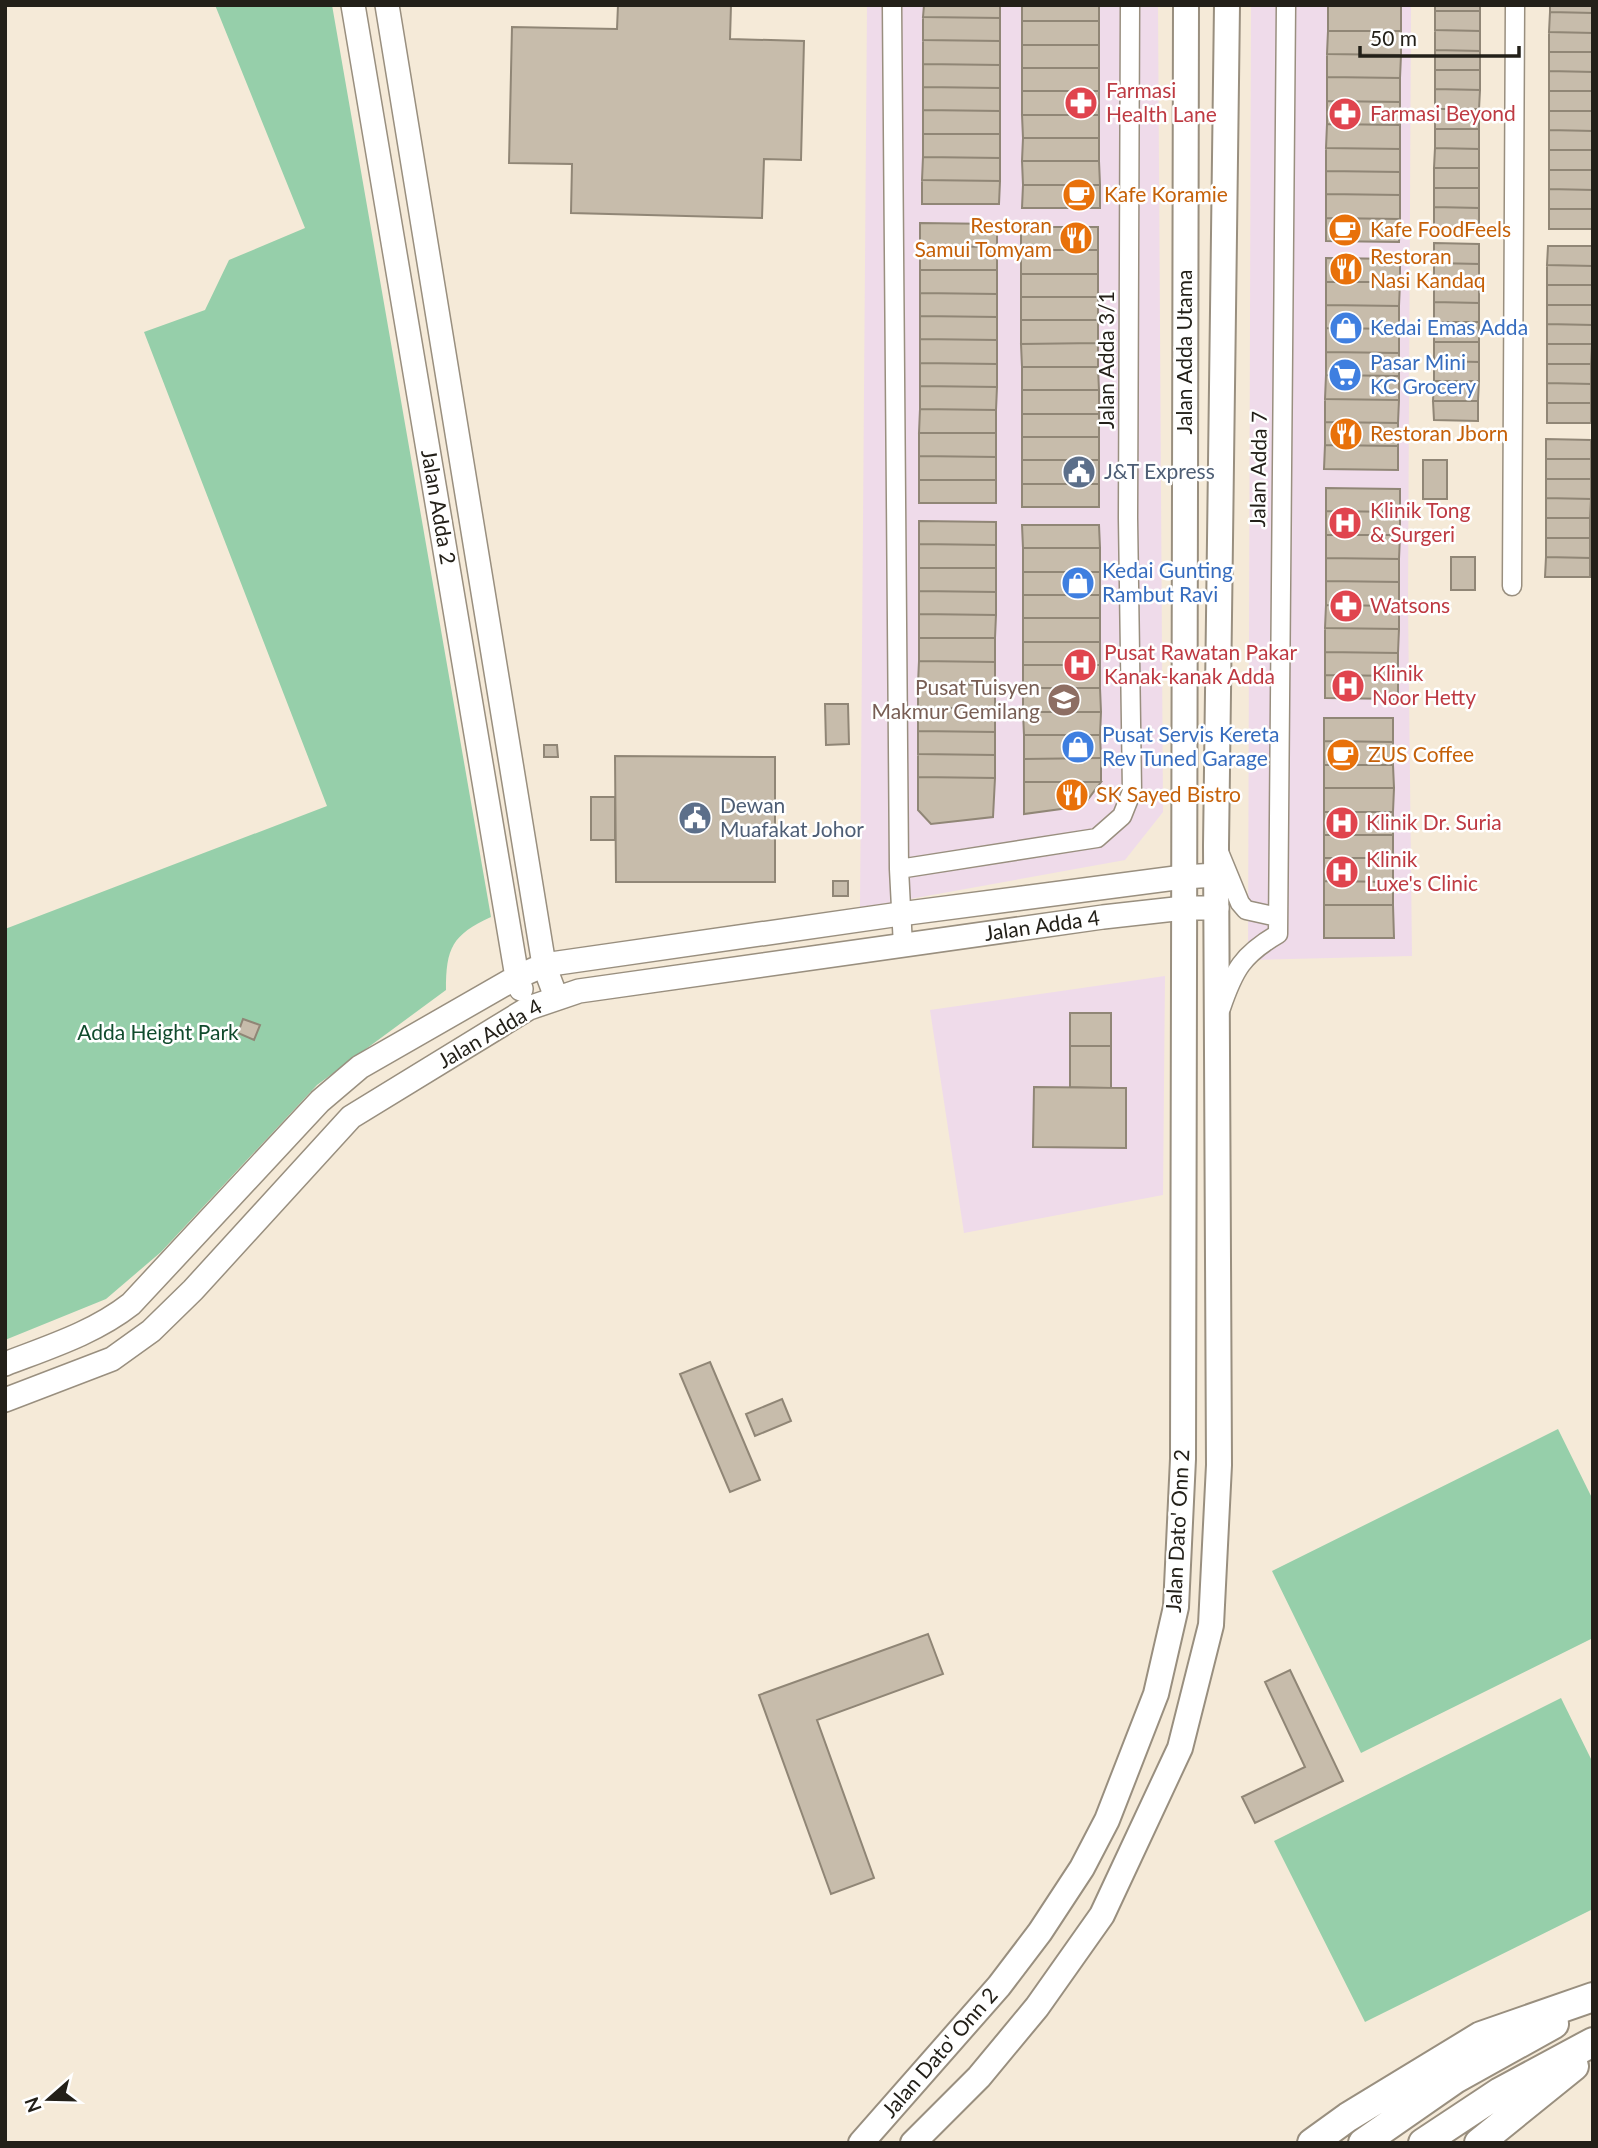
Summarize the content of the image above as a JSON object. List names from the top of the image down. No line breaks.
{"streets":{"main road":["Jalan Adda Utama","Jalan Dato' Onn 2"],"street":["Jalan Adda 3/1","Jalan Adda 7","Jalan Adda 2","Jalan Adda 4"]},"crossings":[["Jalan Adda Utama","Jalan Adda 4"],["Jalan Adda Utama","Jalan Dato' Onn 2"],["Jalan Adda 2","Jalan Adda 4"],["Jalan Adda 4","Jalan Dato' Onn 2"]],"parks":["Adda Height Park"],"places":{"pharmacy":["Farmasi Health Lane","Farmasi Beyond","Watsons"],"cafe":["Kafe Koramie","Kafe FoodFeels","ZUS Coffee"],"restaurant":["Restoran Samui Tomyam","Restoran Nasi Kandaq","Restoran Jborn","SK Sayed Bistro"],"shop":["Kedai Emas Adda","Kedai Gunting Rambut Ravi","Pusat Servis Kereta Rev Tuned Garage"],"supermarket":["Pasar Mini KC Grocery"],"public building":["J&T Express","Dewan Muafakat Johor"],"hospital":["Klinik Tong & Surgeri","Pusat Rawatan Pakar Kanak-kanak Adda","Klinik Noor Hetty","Klinik Dr. Suria","Klinik Luxe's Clinic"],"school or university":["Pusat Tuisyen Makmur Gemilang"]},"scale_bar":"50 m","north":"left"}
